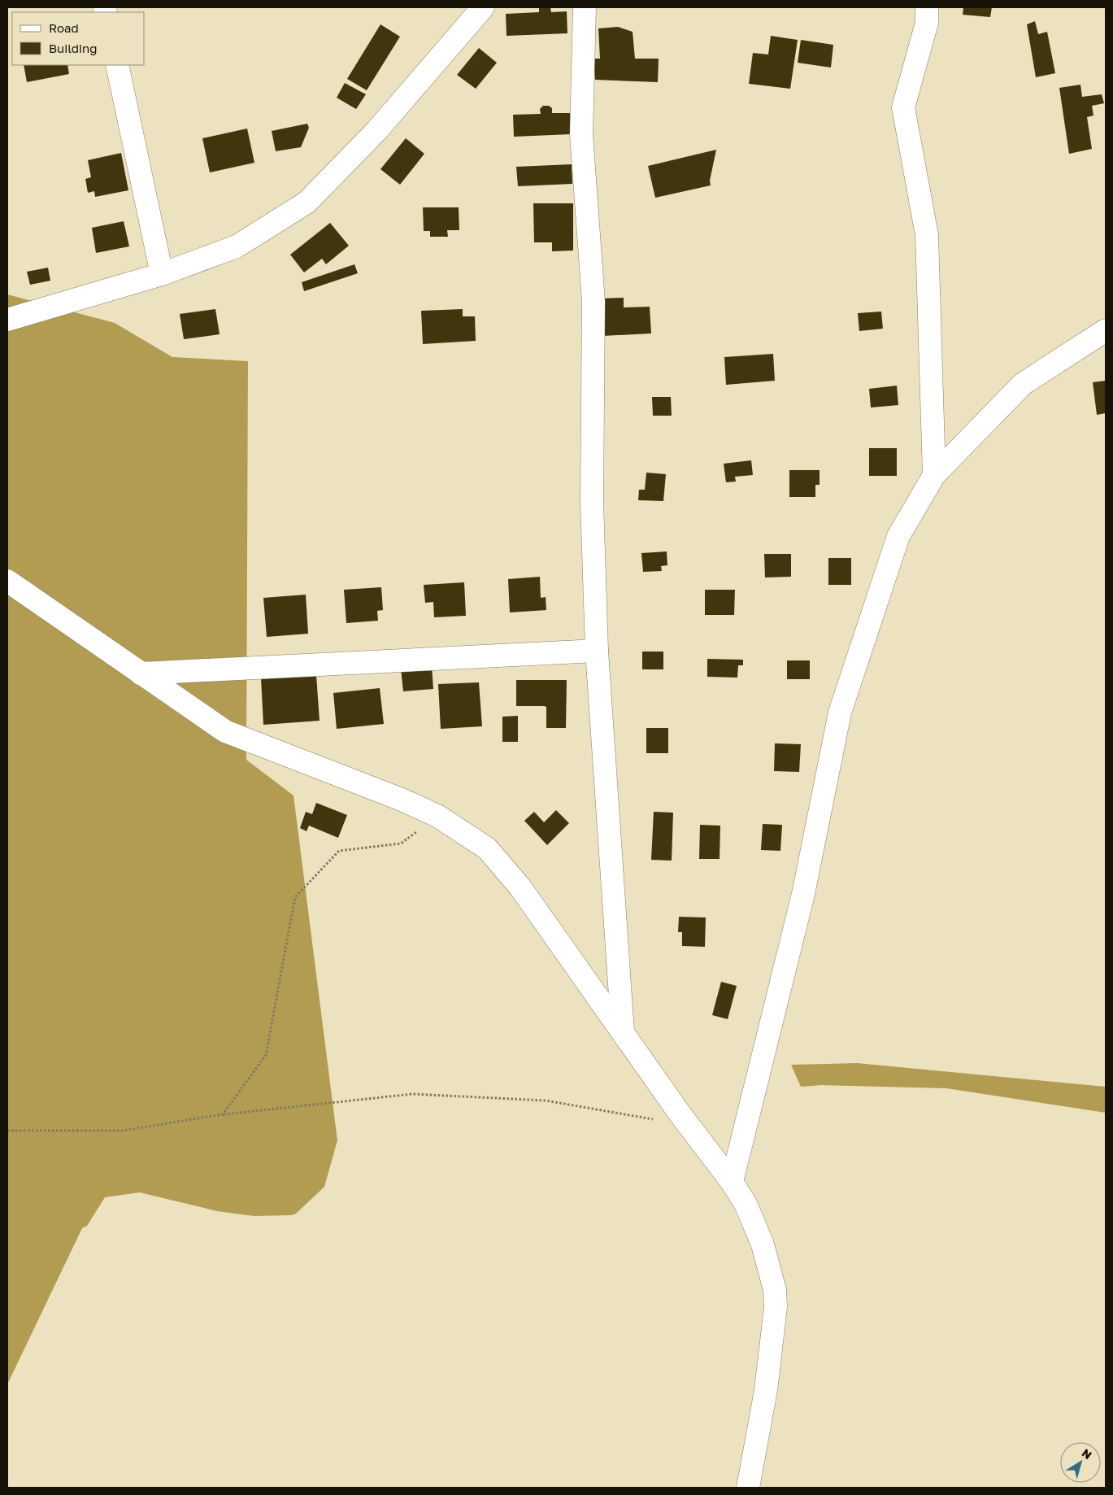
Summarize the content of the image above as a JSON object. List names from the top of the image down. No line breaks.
{"legend":["Road","Building"],"north":"top right"}
